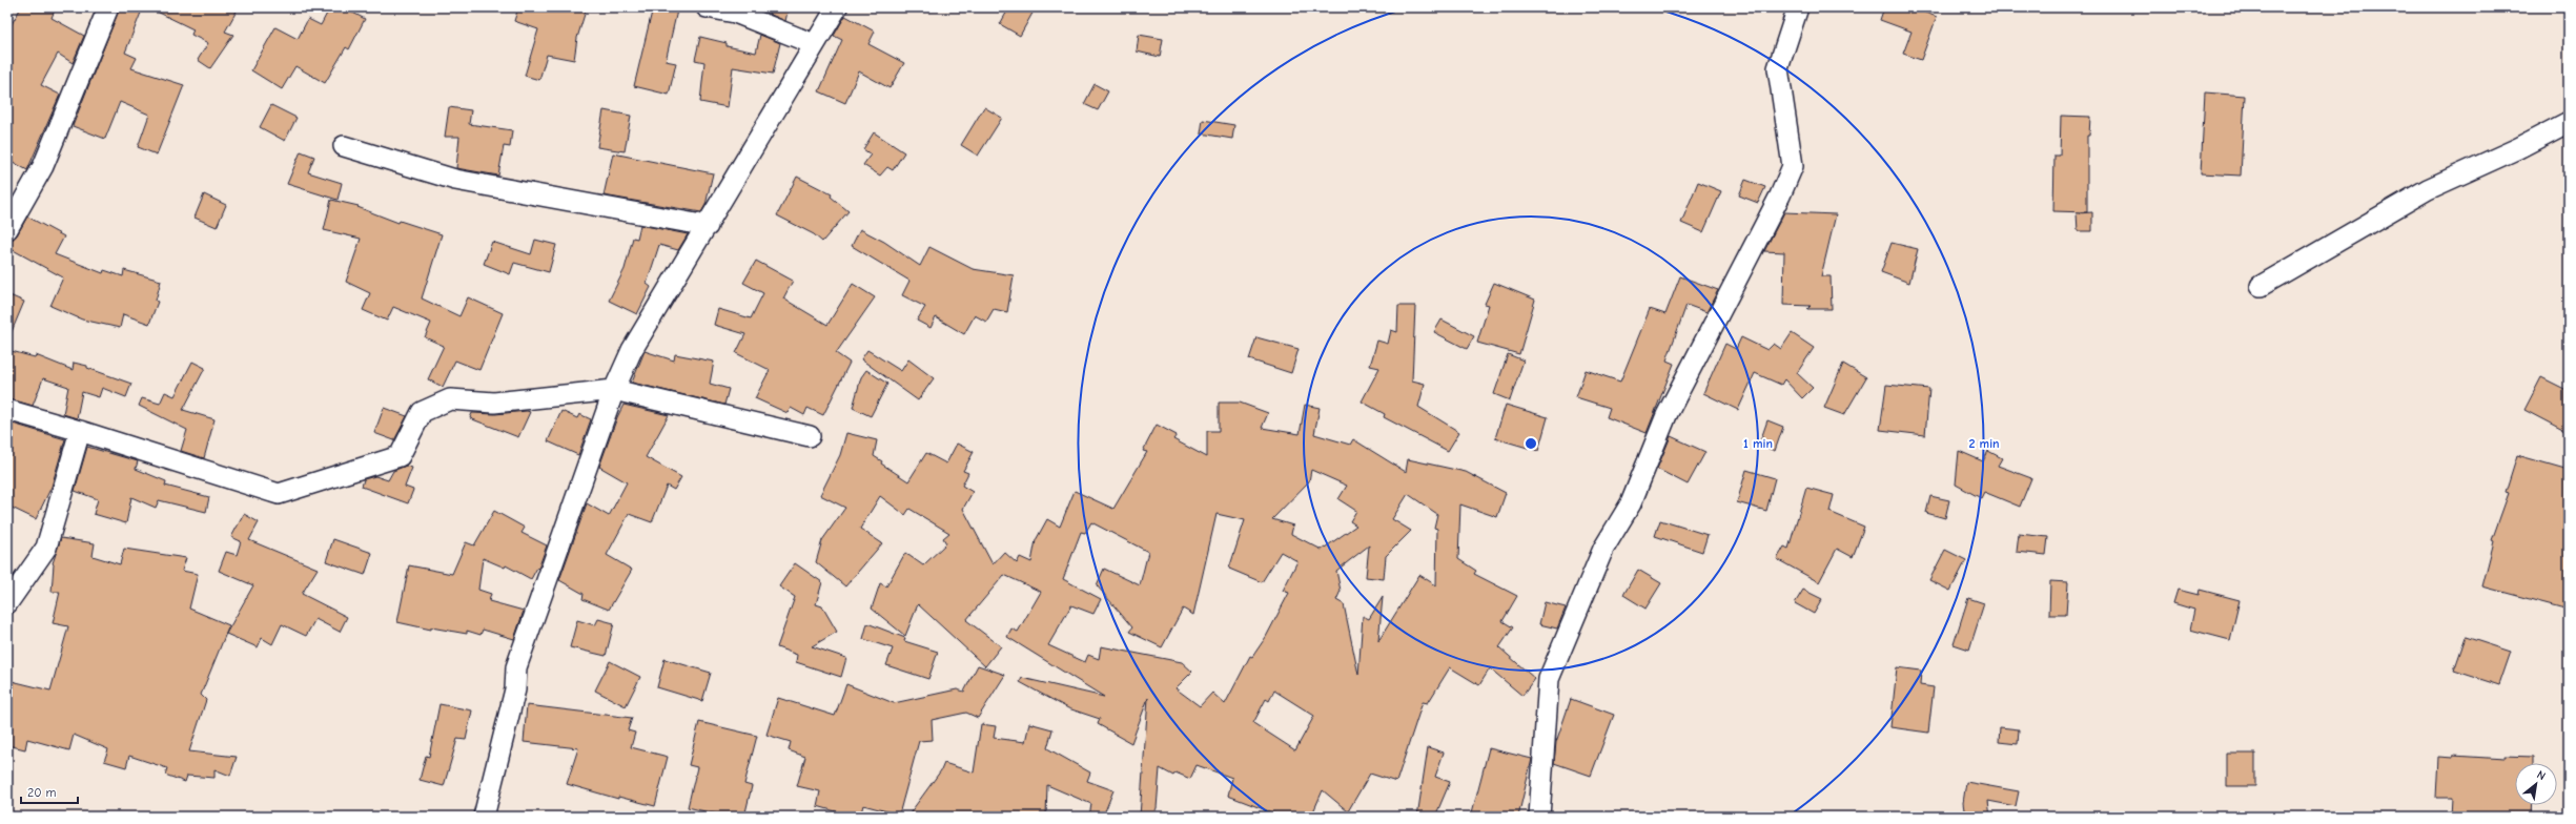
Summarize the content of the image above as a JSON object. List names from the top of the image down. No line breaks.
{"scale_bar":"20 m","north":"top right","rings":["1 min","2 min"]}
